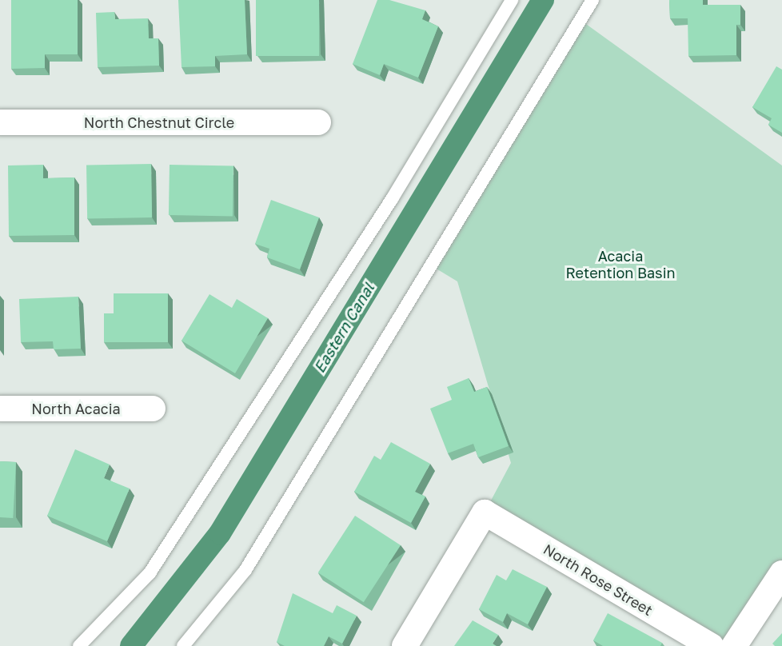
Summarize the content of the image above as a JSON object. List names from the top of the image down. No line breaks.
{"streets":{"street":["North Chestnut Circle","North Acacia","North Rose Street"]},"water":["Eastern Canal"],"parks":["Acacia Retention Basin"]}
